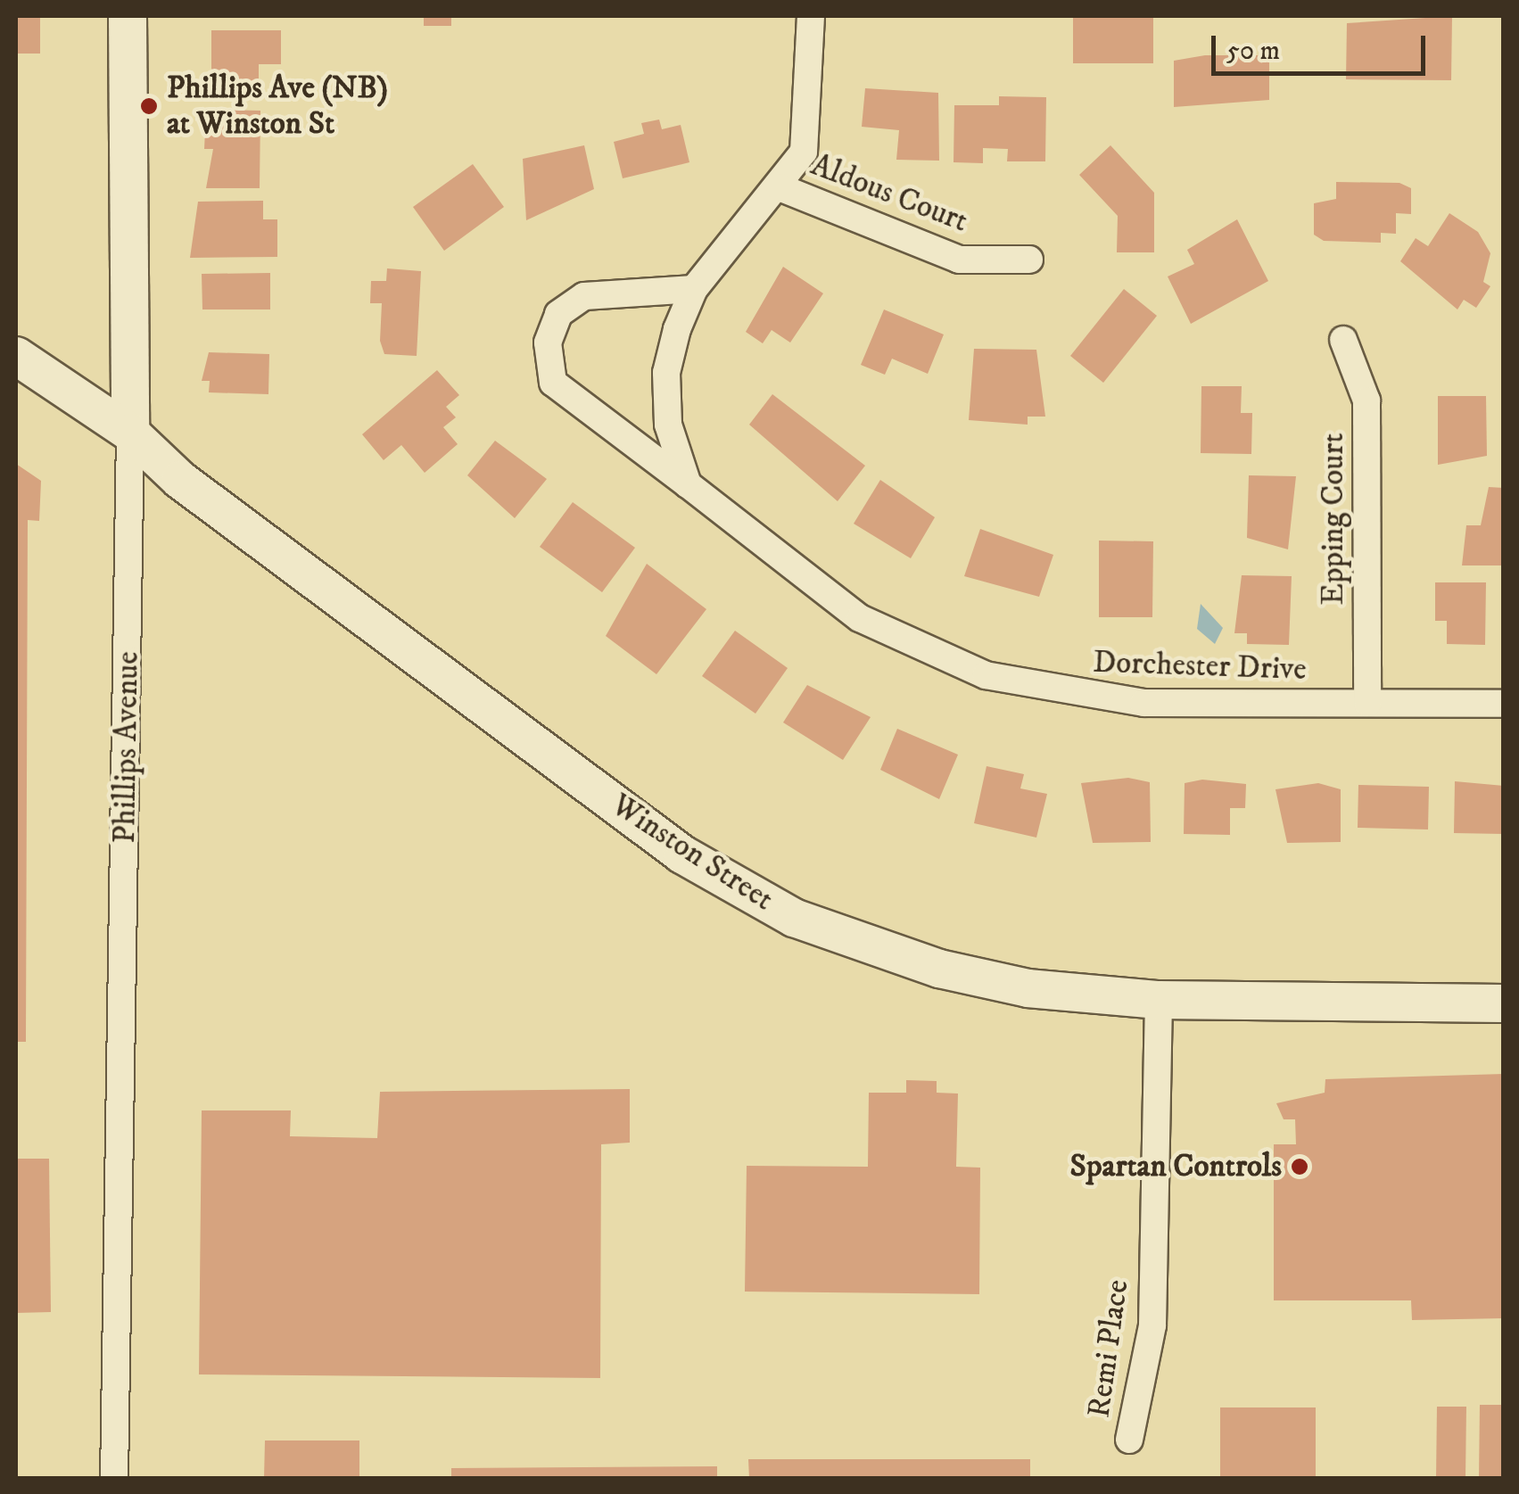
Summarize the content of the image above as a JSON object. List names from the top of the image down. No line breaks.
{"streets":{"street":["Aldous Court","Epping Court","Dorchester Drive","Phillips Avenue","Winston Street","Remi Place"]},"crossings":[["Epping Court","Dorchester Drive"],["Phillips Avenue","Winston Street"],["Winston Street","Remi Place"]],"places":["Phillips Ave (NB) at Winston St","Spartan Controls"],"scale_bar":"50 m"}
